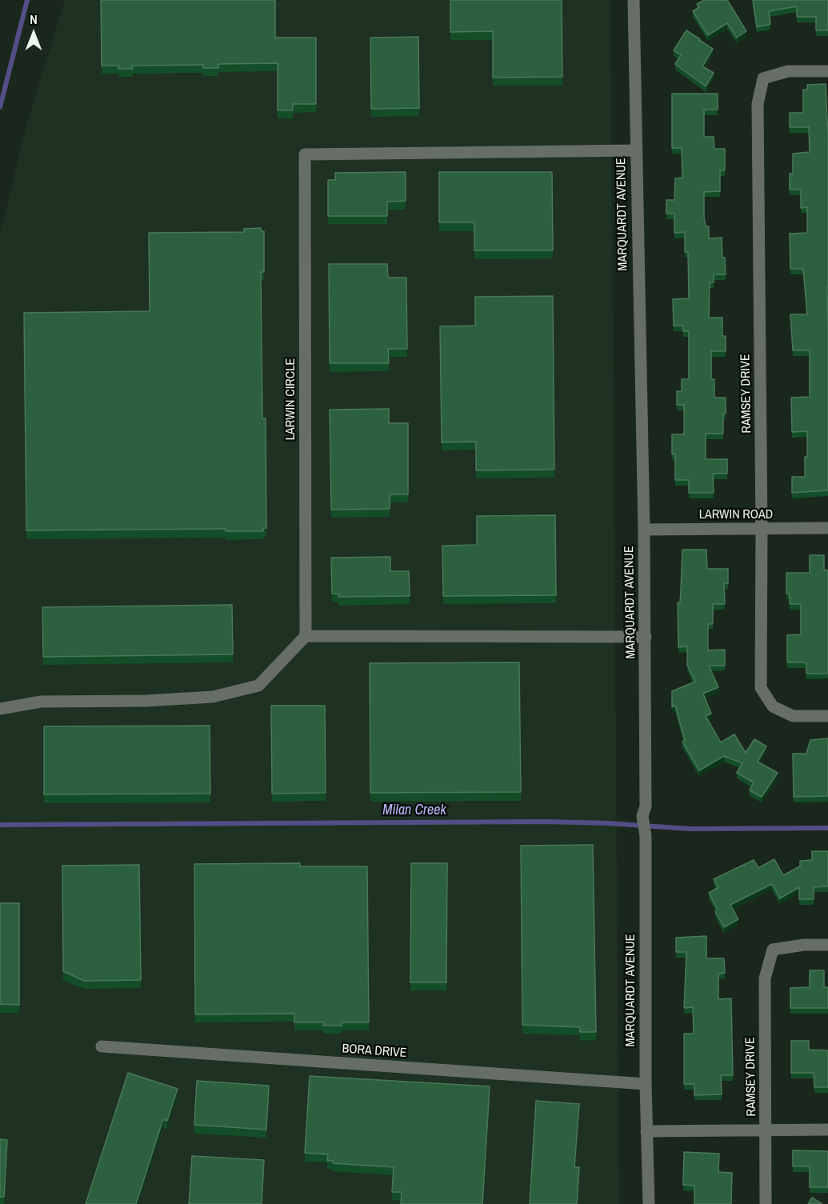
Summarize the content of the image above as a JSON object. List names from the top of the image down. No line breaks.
{"streets":{"street":["MARQUARDT AVENUE","RAMSEY DRIVE","LARWIN CIRCLE","LARWIN ROAD","BORA DRIVE"]},"crossings":[["MARQUARDT AVENUE","LARWIN CIRCLE"],["MARQUARDT AVENUE","LARWIN ROAD"],["MARQUARDT AVENUE","BORA DRIVE"],["RAMSEY DRIVE","LARWIN ROAD"]],"water":["Milan Creek"],"north":"top"}
